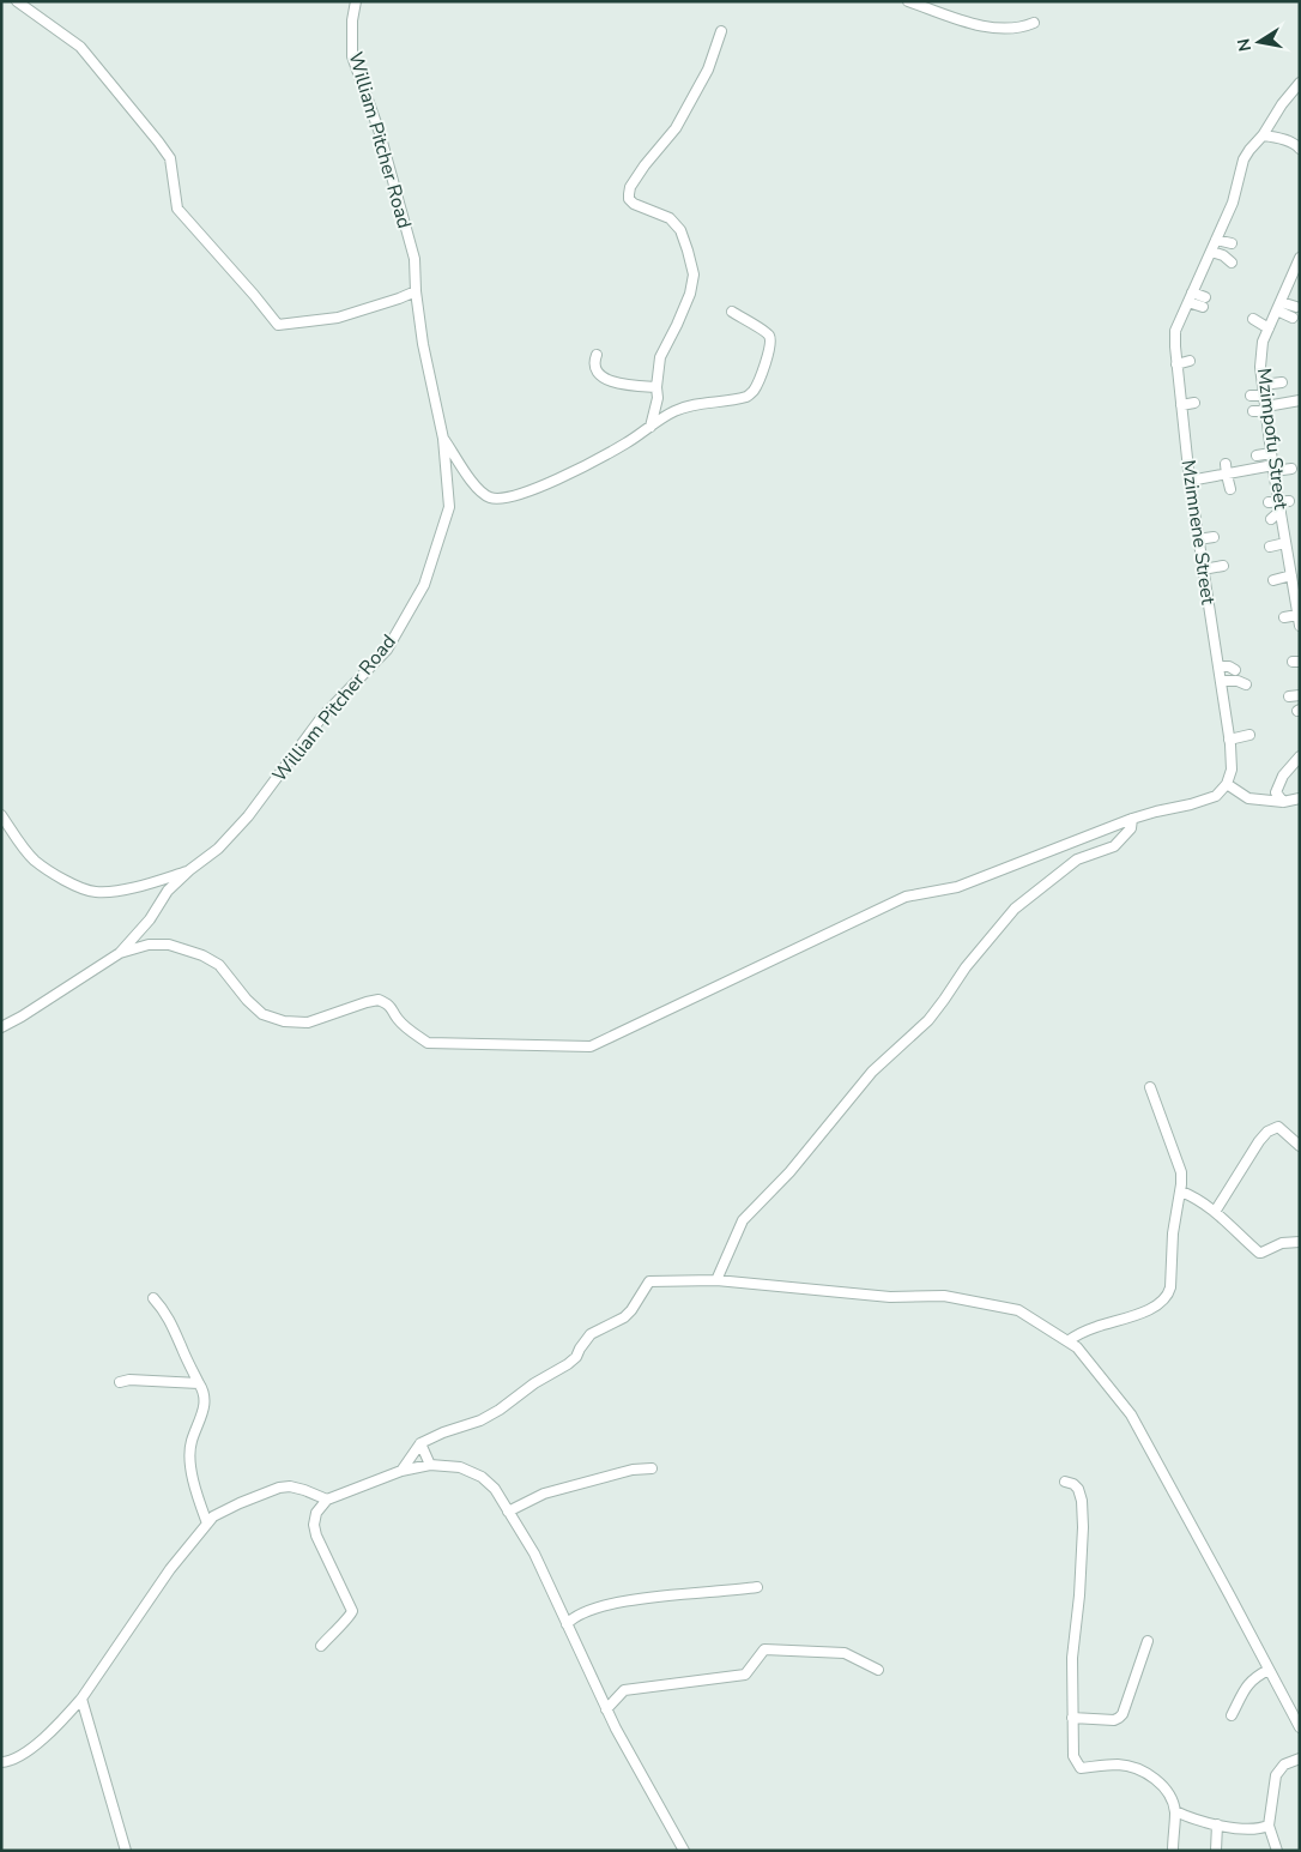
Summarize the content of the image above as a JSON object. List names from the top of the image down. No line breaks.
{"streets":{"street":["William Pitcher Road","Mzimpofu Street","Mzimnene Street"]},"north":"left"}
